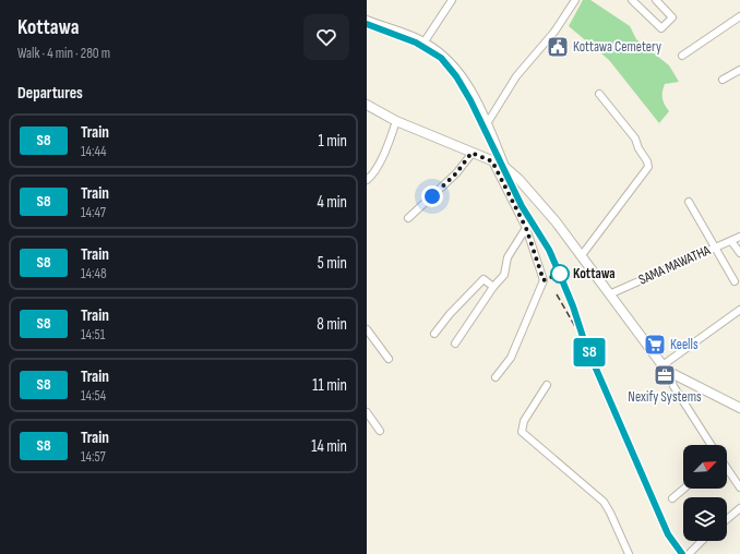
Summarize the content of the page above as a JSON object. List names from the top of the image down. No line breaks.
{"streets":{"street":["SAMA MAWATHA"]},"places":{"public building":["Kottawa Cemetery"],"other":["Kottawa"],"supermarket":["Keells"],"office":["Nexify Systems"]},"north":"top right","page":{"heading":[["Kottawa","Walk · 4 min · 280 m"],"Departures"],"on_map":"S8","list":[{"mark":"S8","name":"Train","note":"14:44","value":"1 min"},{"mark":"S8","name":"Train","note":"14:47","value":"4 min"},{"mark":"S8","name":"Train","note":"14:48","value":"5 min"},{"mark":"S8","name":"Train","note":"14:51","value":"8 min"},{"mark":"S8","name":"Train","note":"14:54","value":"11 min"},{"mark":"S8","name":"Train","note":"14:57","value":"14 min"}]}}
